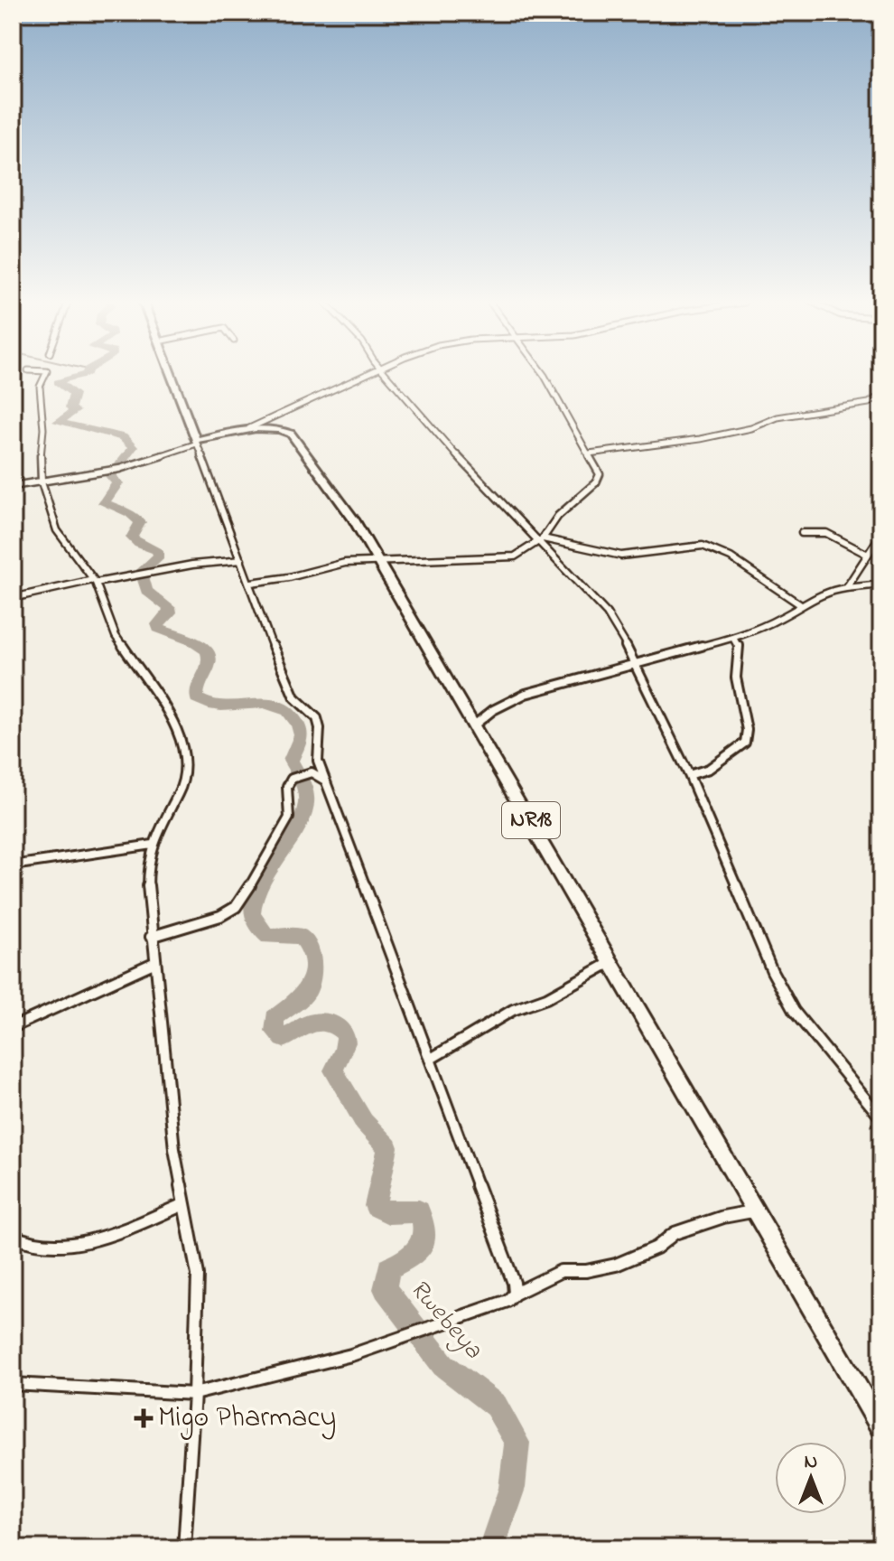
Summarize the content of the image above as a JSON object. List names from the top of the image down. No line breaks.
{"streets":{"main road":["NR18"]},"water":["Rwebeya"],"places":{"health":["Migo Pharmacy"]},"north":"top"}
